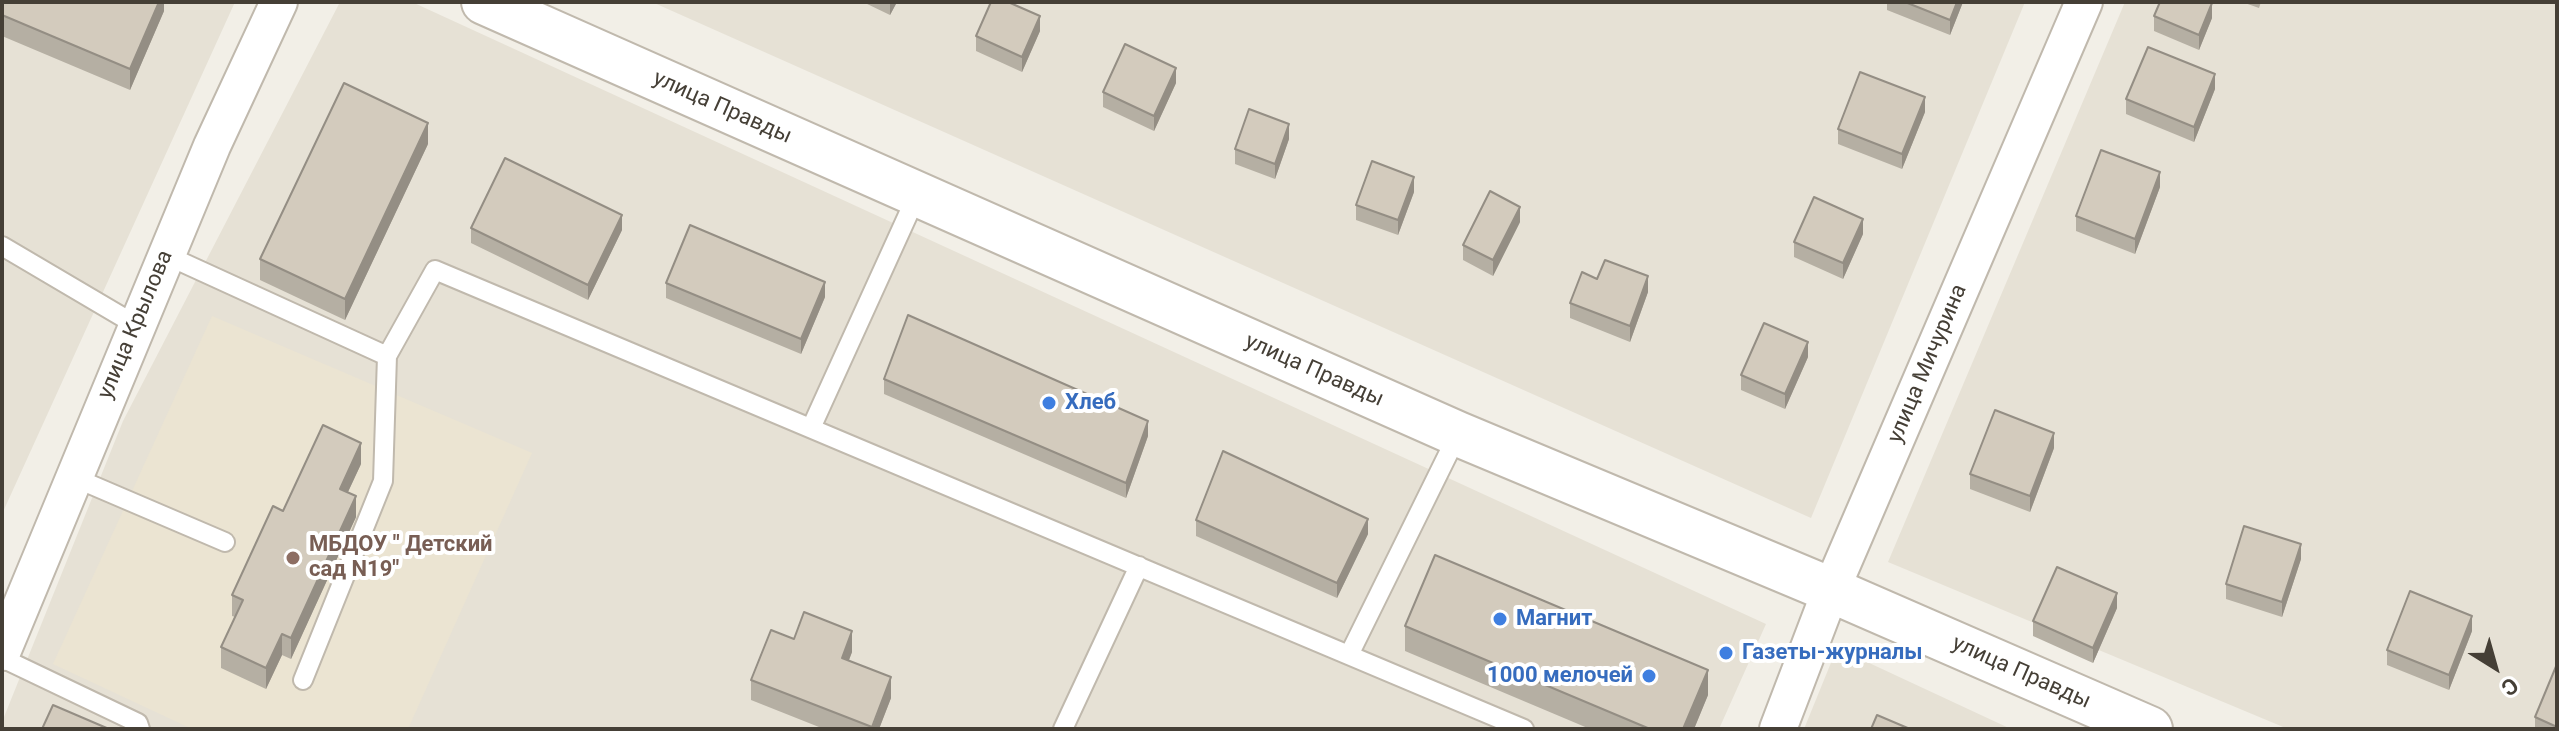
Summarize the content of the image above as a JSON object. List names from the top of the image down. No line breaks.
{"streets":{"street":["улица Правды","улица Крылова","улица Мичурина"]},"crossings":[["улица Правды","улица Мичурина"]],"places":["Хлеб","МБДОУ \" Детский сад N19\"","Магнит","Газеты-журналы","1000 мелочей"],"north":"bottom right"}
